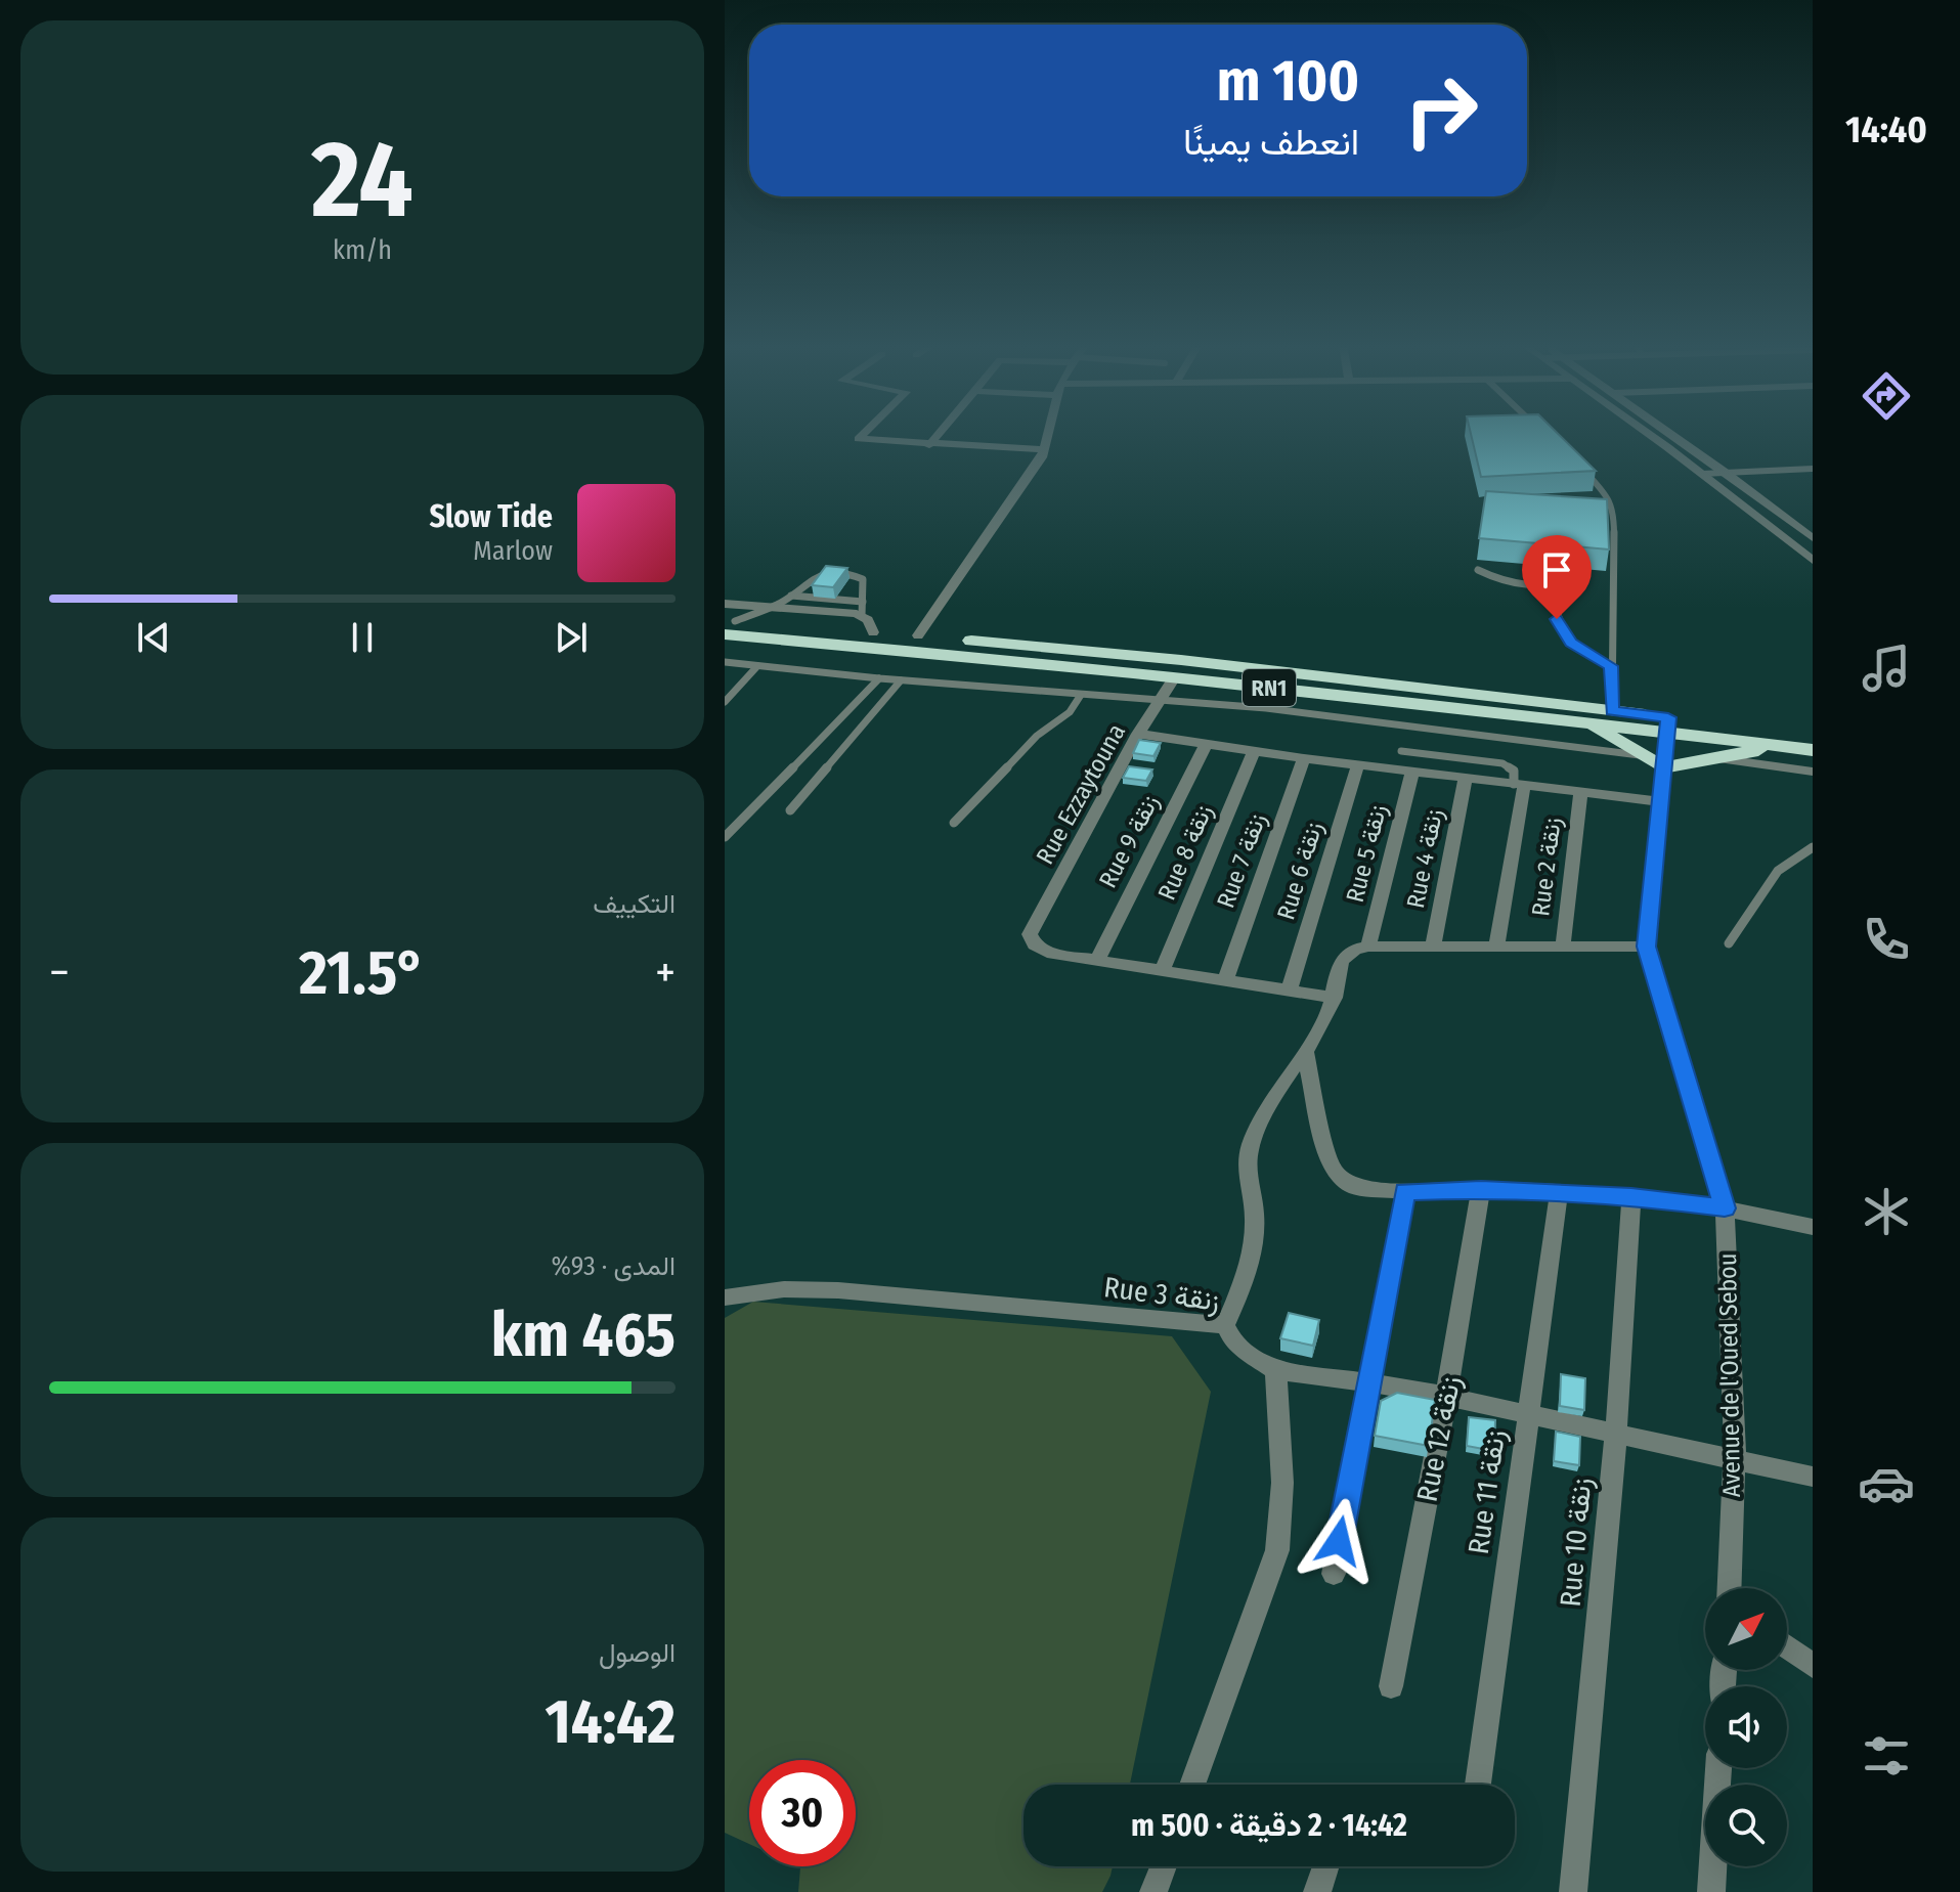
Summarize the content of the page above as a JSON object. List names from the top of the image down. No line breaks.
{"streets":{"highway":["RN1"],"street":["Rue Ezzaytouna","Rue 9 زنقة","Rue 8 زنقة","Rue 5 زنقة","Rue 4 زنقة","Rue 7 زنقة","Rue 2 زنقة","Rue 6 زنقة","Rue 3 زنقة","Avenue de l'Oued Sebou","Rue 12 زنقة","Rue 11 زنقة","Rue 10 زنقة"]},"crossings":[["RN1","Rue Ezzaytouna"],["RN1","Avenue de l'Oued Sebou"],["Rue Ezzaytouna","Rue 9 زنقة"],["Rue 3 زنقة","Avenue de l'Oued Sebou"],["Rue 3 زنقة","Rue 12 زنقة"],["Rue 3 زنقة","Rue 11 زنقة"],["Rue 3 زنقة","Rue 10 زنقة"]],"north":"top right","page":{"tabs":"14:40","tile":[["24","km/h"],"التكييف",["المدى · 93%","465 km"],["الوصول","14:42"]],"turn":["100 m","انعطف يمينًا"],"song":["Slow Tide","Marlow"],"heat":["−","21.5°","+"],"limit":"30","trip":"14:42 · 2 دقيقة · 500 m"}}
